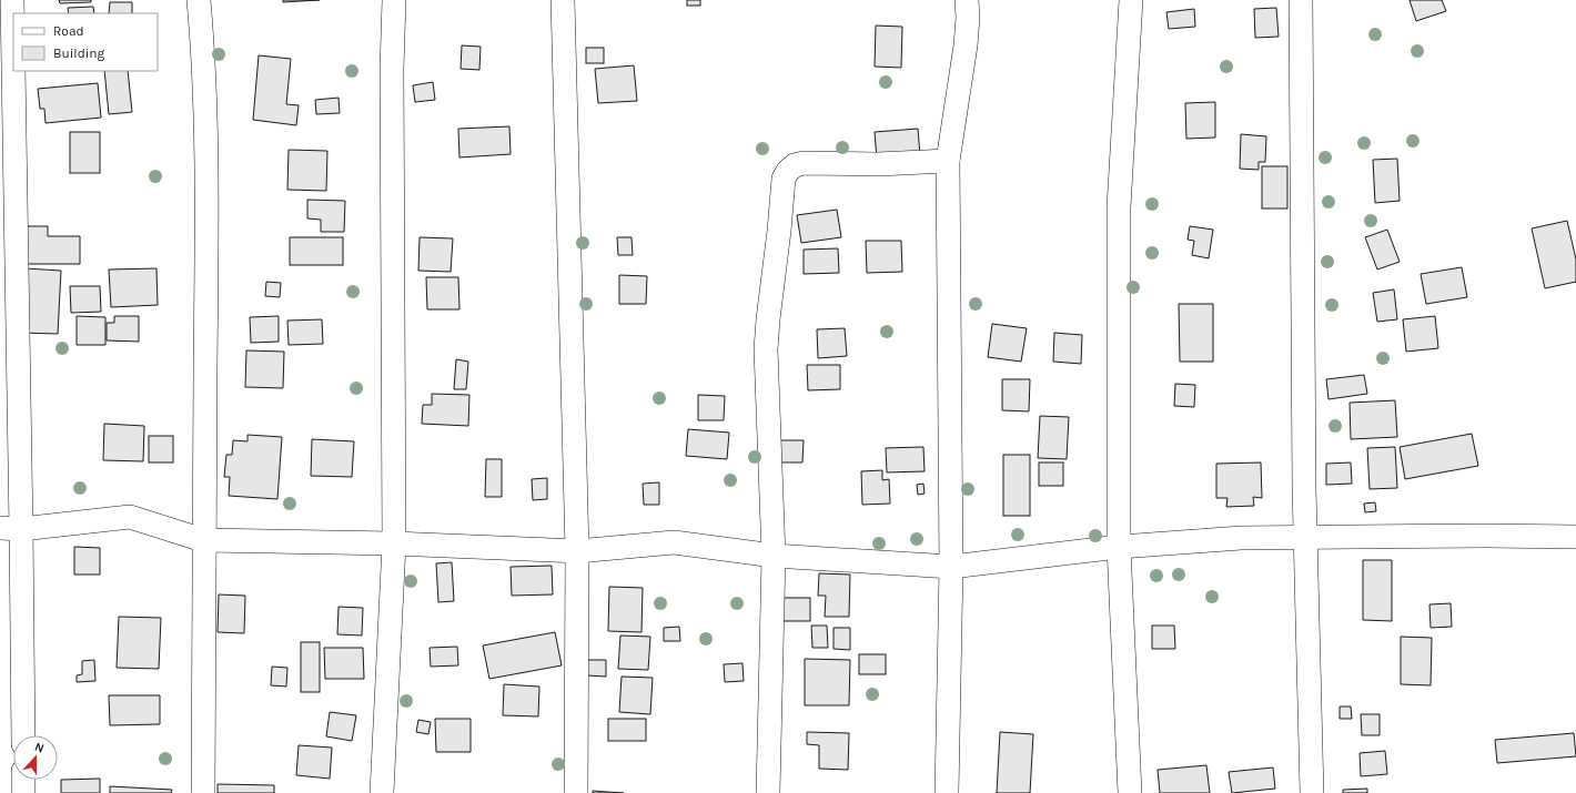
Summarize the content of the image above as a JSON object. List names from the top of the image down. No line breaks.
{"legend":["Road","Building"],"north":"top"}
